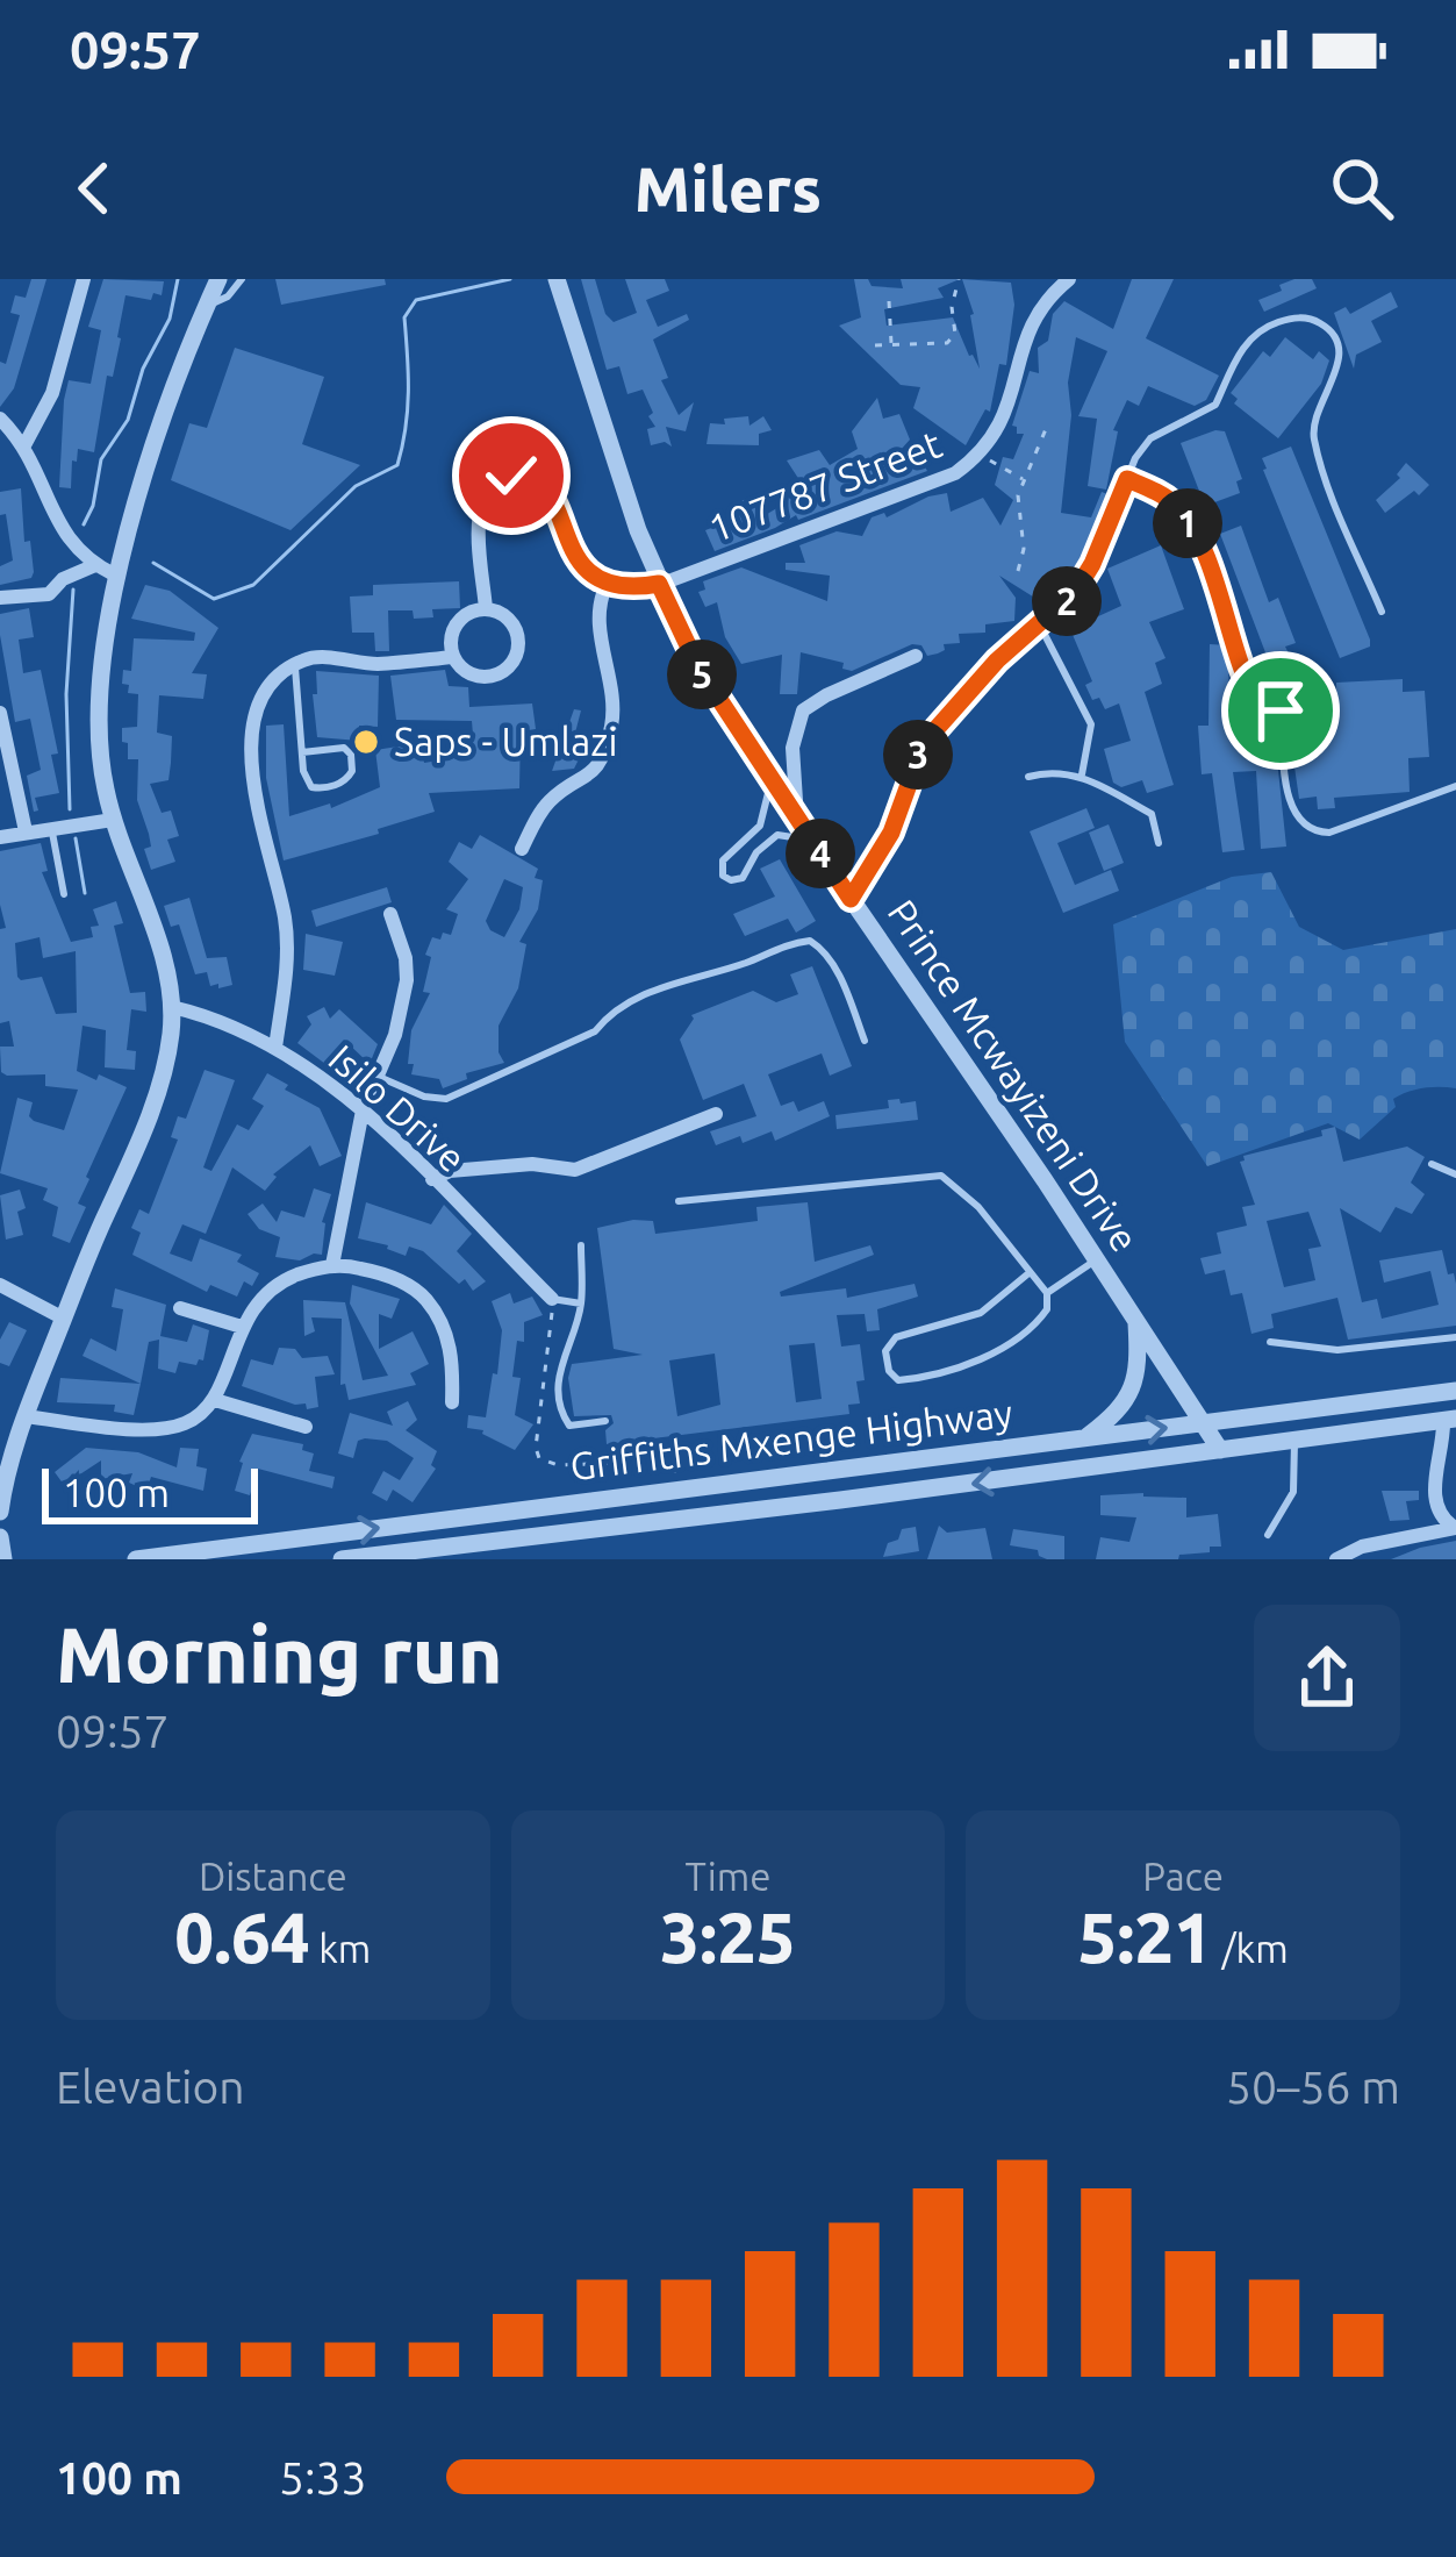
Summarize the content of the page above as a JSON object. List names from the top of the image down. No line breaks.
{"streets":{"street":["107787 Street","Prince Mcwayizeni Drive","Isilo Drive","Griffiths Mxenge Highway"]},"crossings":[["107787 Street","Prince Mcwayizeni Drive"],["Prince Mcwayizeni Drive","Griffiths Mxenge Highway"]],"places":["Saps - Umlazi"],"scale_bar":"100 m","page":{"status":"09:57","header":"Milers","pins":["1","2","5","3","4"],"scale":"100 m","heading":["Morning run","09:57"],"stats":[["Distance","0.64 km"],["Time","3:25"],["Pace","5:21 /km"]],"chart":["Elevation","50–56 m"],"list":[{"name":"100 m","note":"5:33"}]}}
